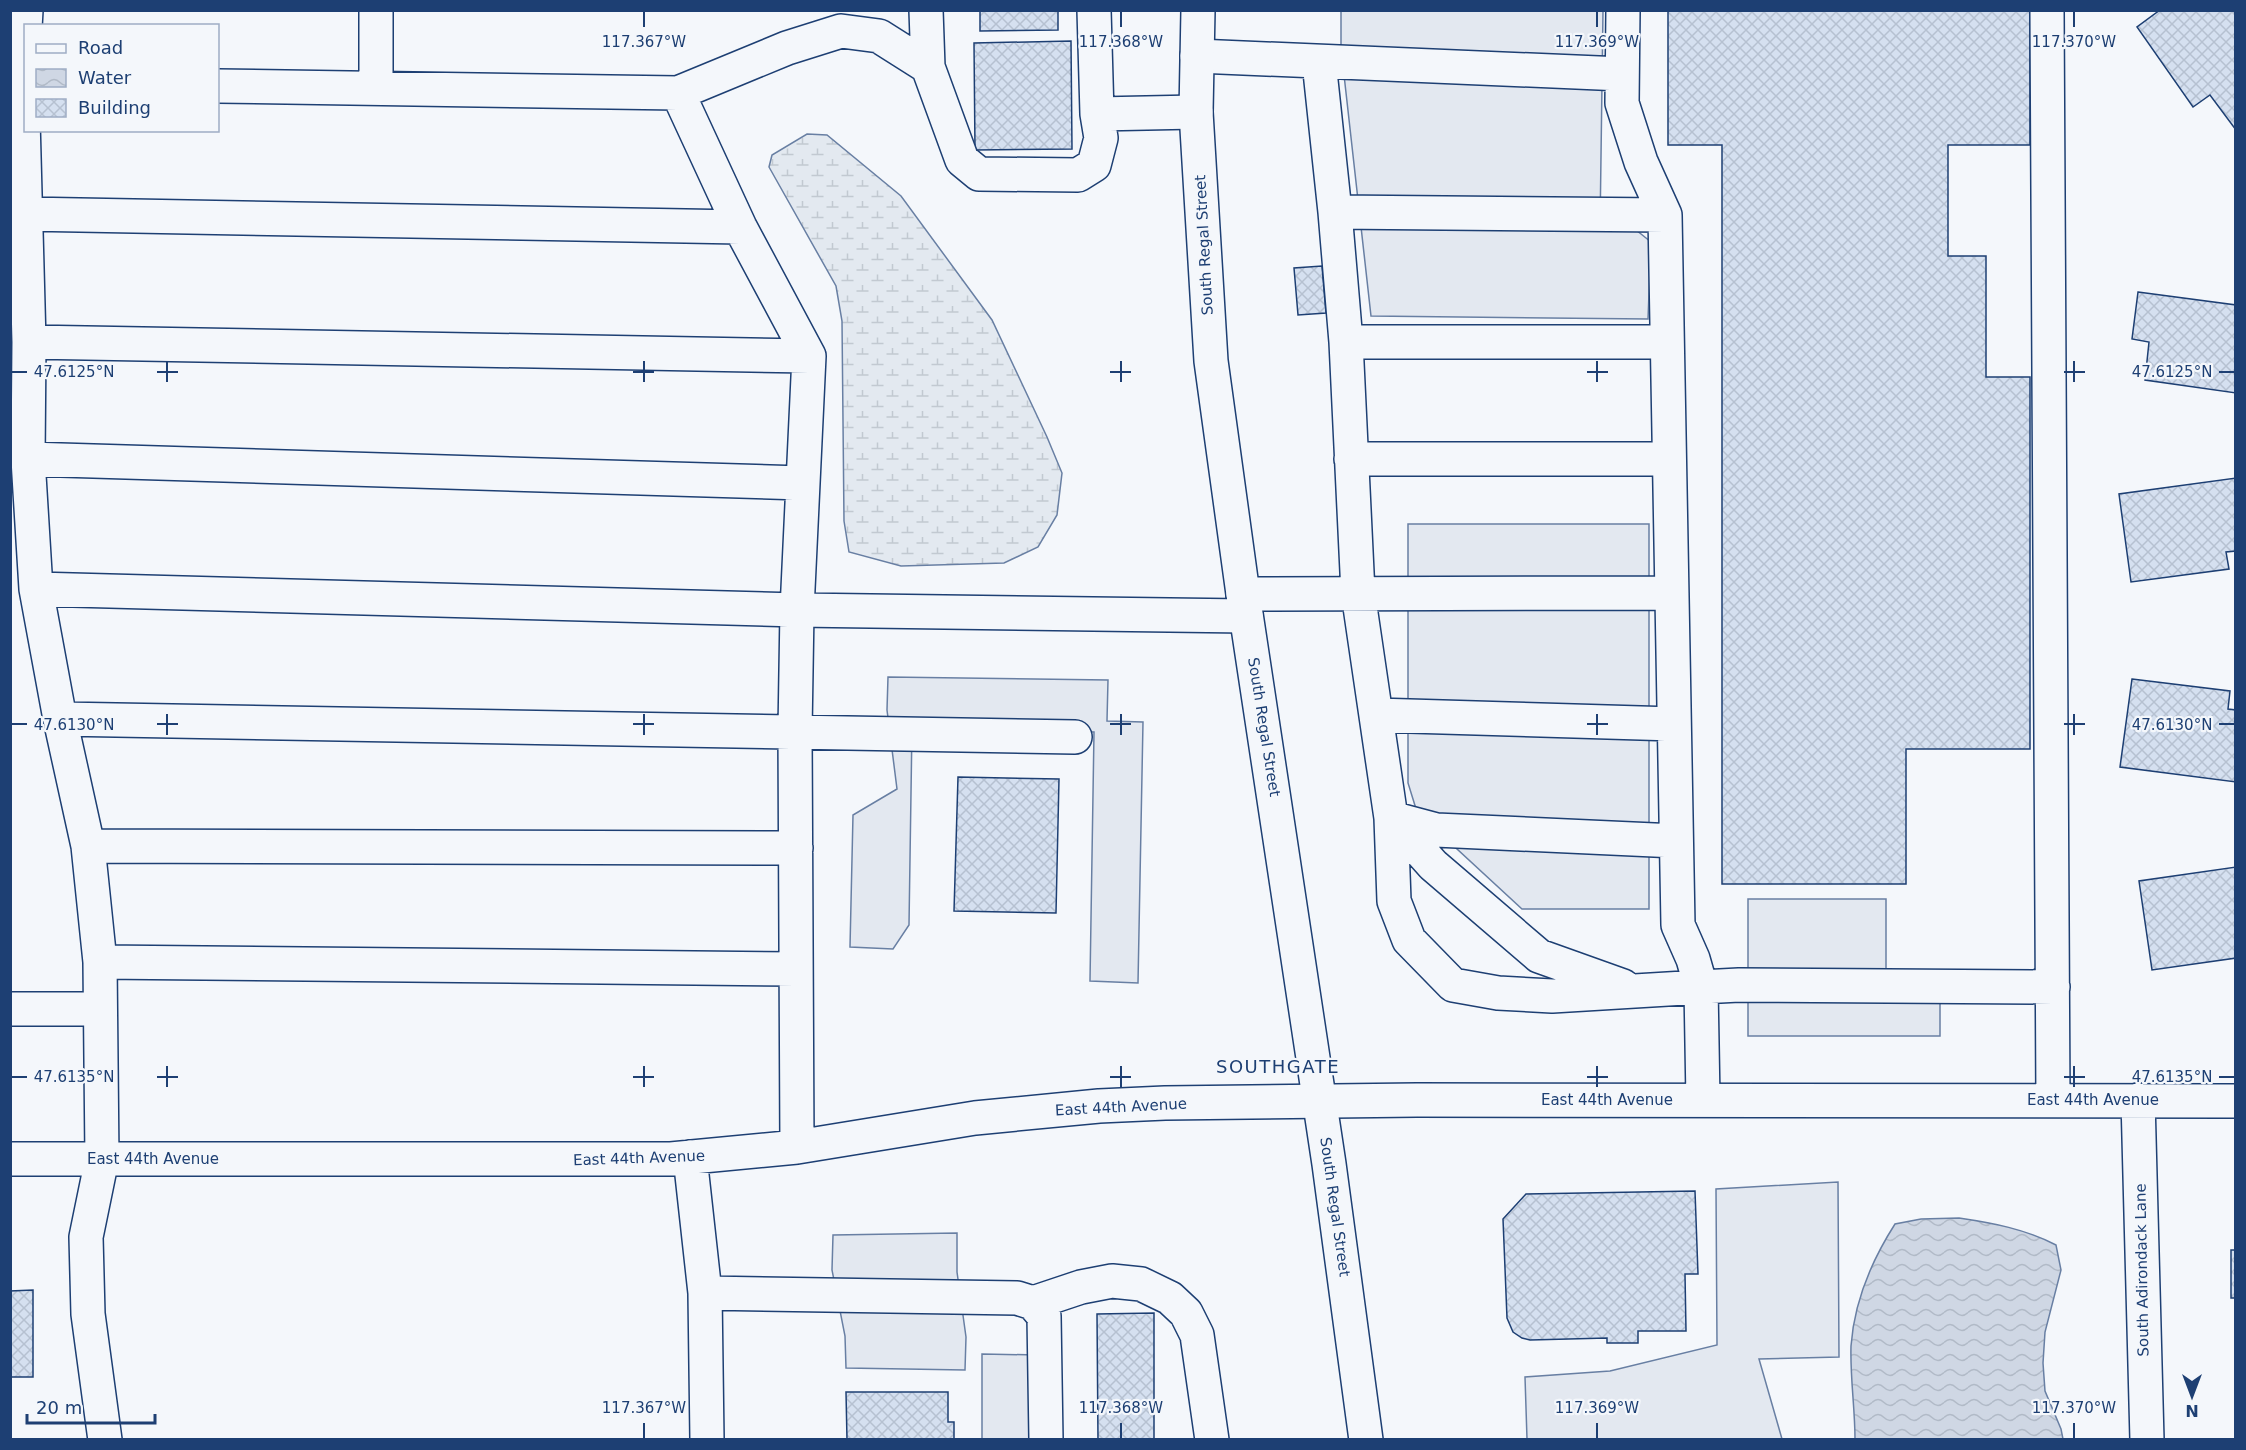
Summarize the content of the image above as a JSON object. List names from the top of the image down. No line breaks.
{"streets":{"street":["South Regal Street","East 44th Avenue","South Adirondack Lane"]},"crossings":[["South Regal Street","East 44th Avenue"],["East 44th Avenue","South Adirondack Lane"]],"districts":["SOUTHGATE"],"legend":["Road","Water","Building"],"scale_bar":"20 m","north":"bottom","coordinates":["117.367°W","117.368°W","117.369°W","117.370°W","47.6125°N","47.6130°N","47.6135°N"]}
